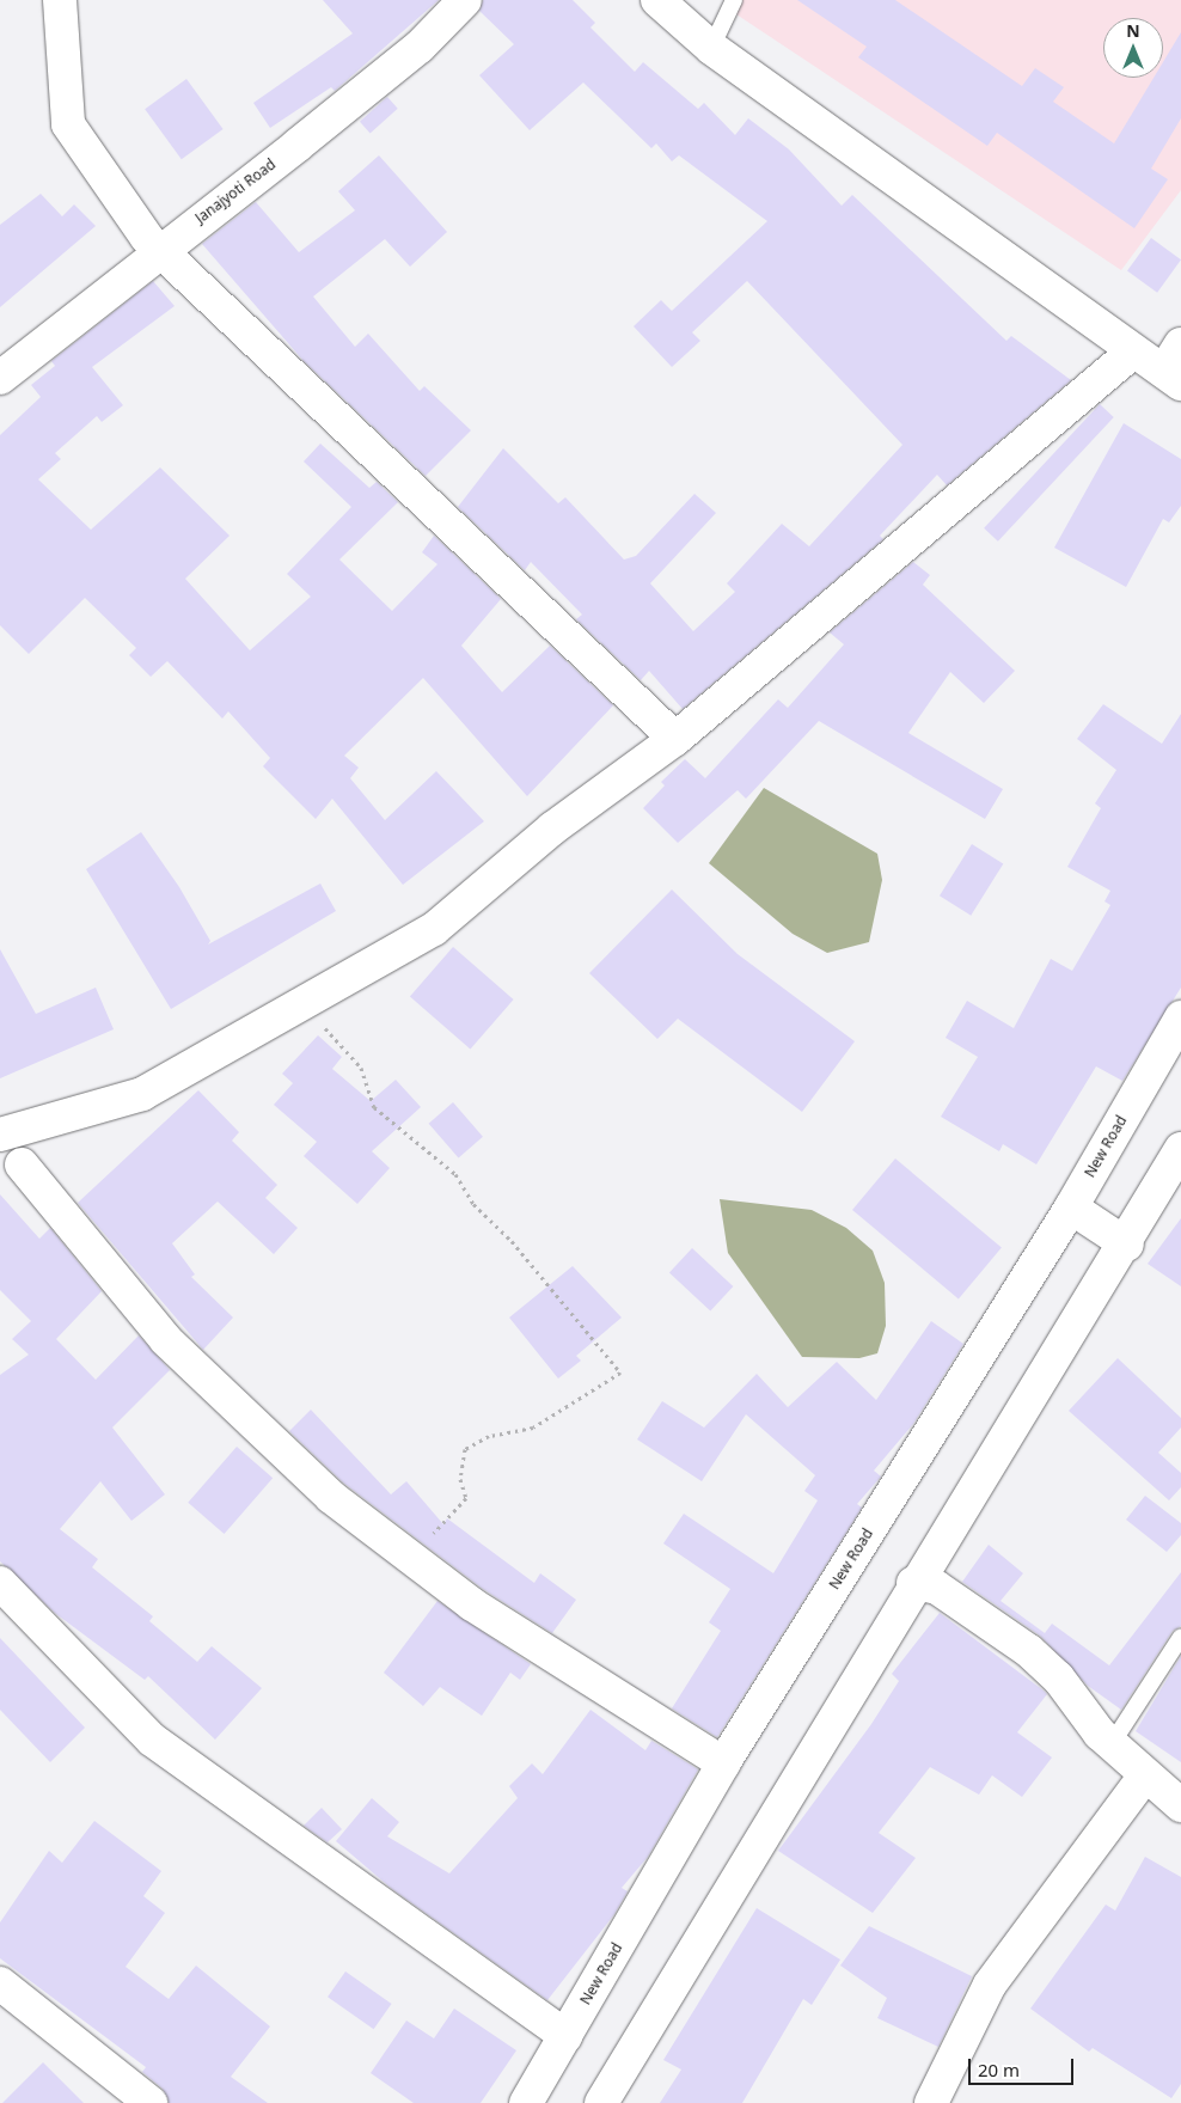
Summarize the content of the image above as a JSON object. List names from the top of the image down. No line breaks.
{"streets":{"street":["Janajyoti Road","New Road"]},"scale_bar":"20 m","north":"top"}
